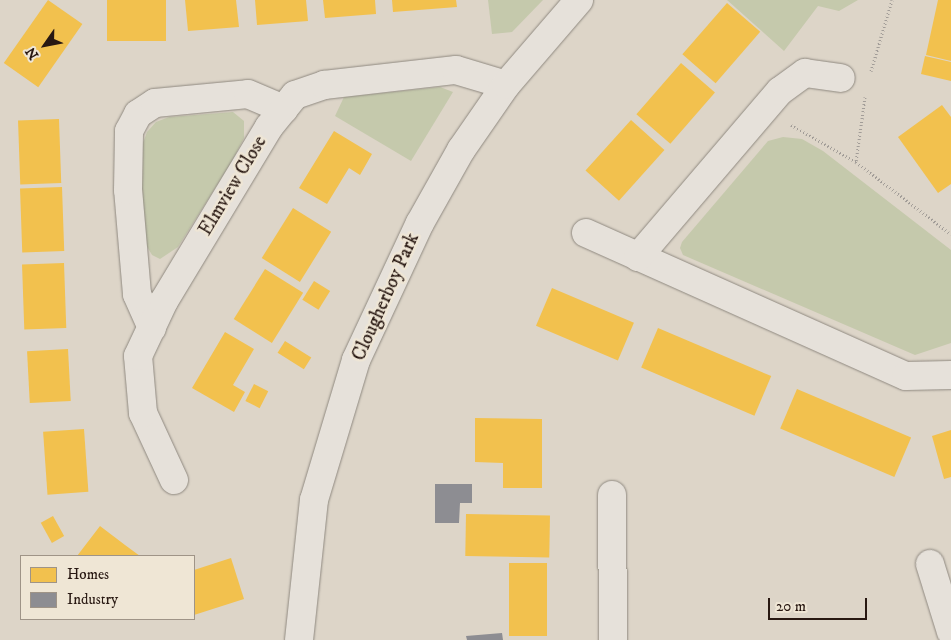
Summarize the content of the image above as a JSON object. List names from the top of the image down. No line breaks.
{"streets":{"street":["Elmview Close","Clougherboy Park"]},"crossings":[["Elmview Close","Clougherboy Park"]],"legend":["Homes","Industry"],"scale_bar":"20 m","north":"bottom left"}
